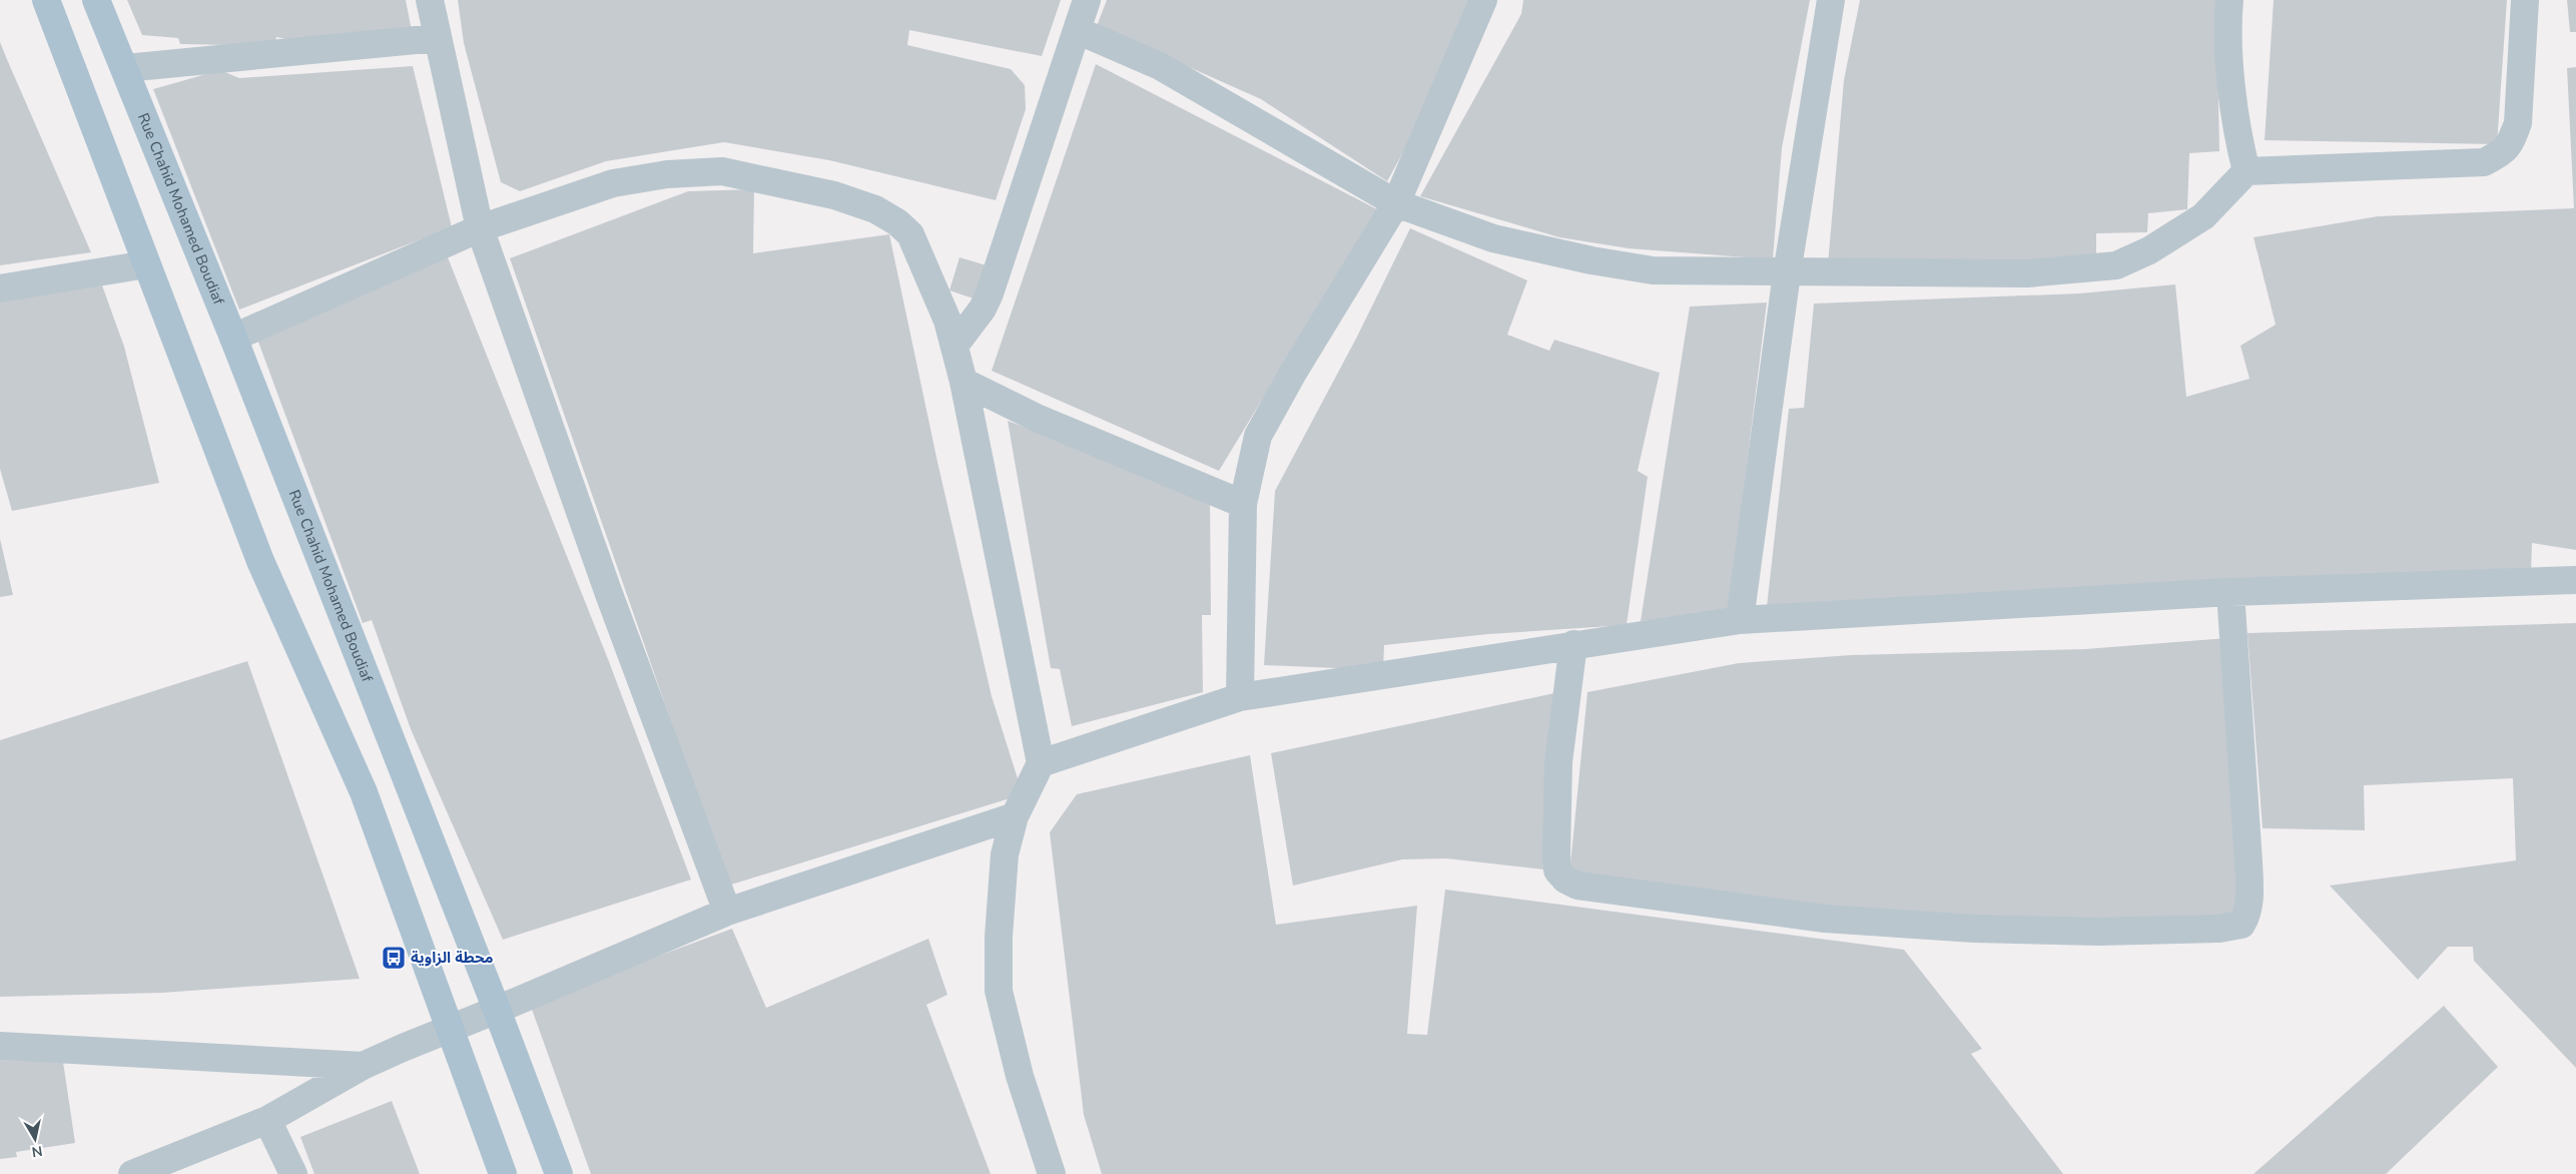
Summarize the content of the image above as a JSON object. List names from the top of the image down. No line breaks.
{"streets":{"main road":["Rue Chahid Mohamed Boudiaf"]},"places":{"bus stop":["محطة الزاوية"]},"north":"bottom"}
